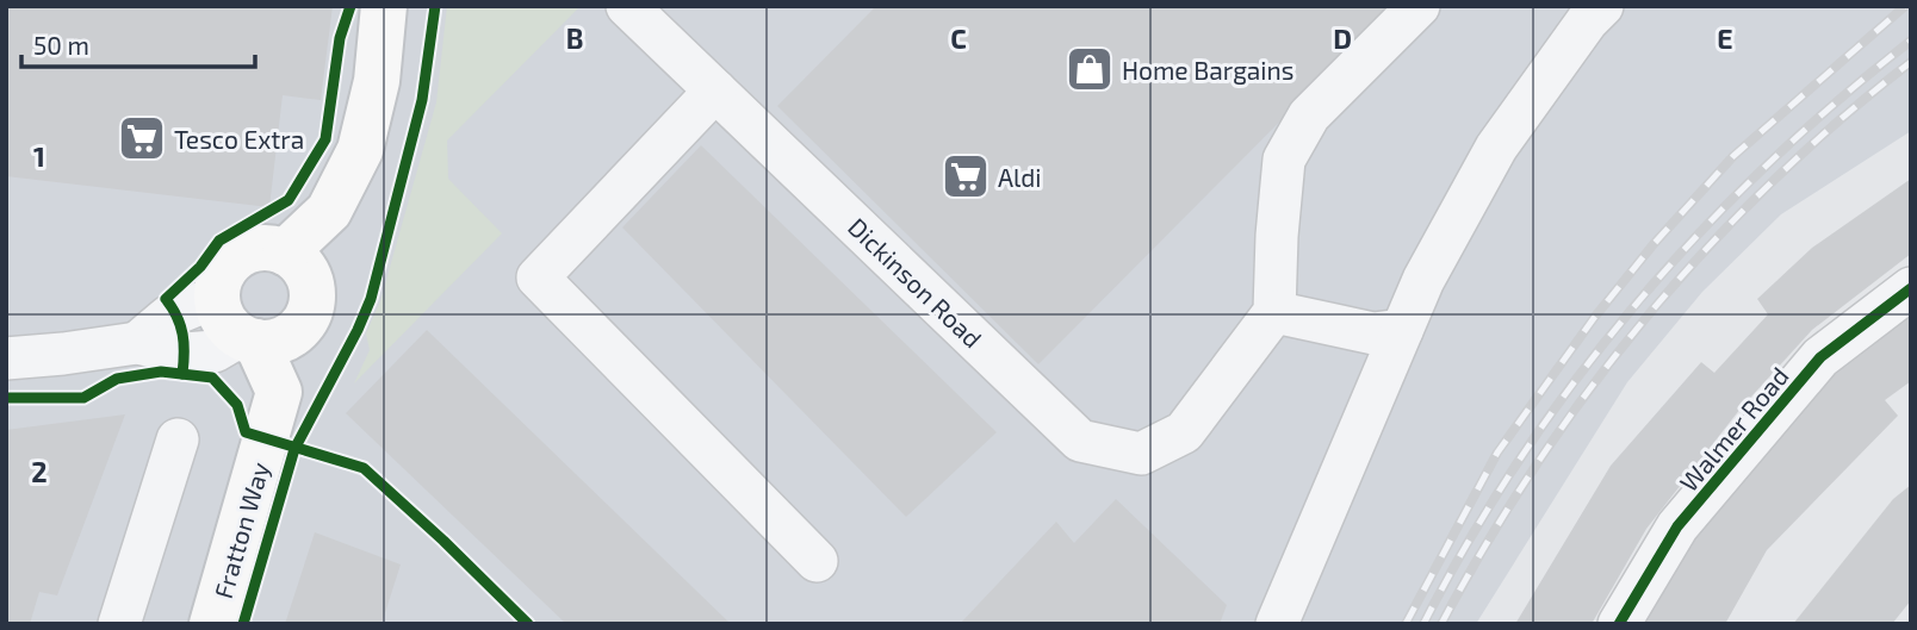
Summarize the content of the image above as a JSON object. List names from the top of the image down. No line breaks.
{"streets":{"main road":["Fratton Way"],"street":["Dickinson Road","Walmer Road"]},"places":{"shop":["Home Bargains"],"supermarket":["Tesco Extra","Aldi"]},"scale_bar":"50 m","grid":{"columns":["B","C","D","E"],"rows":["1","2"]}}
